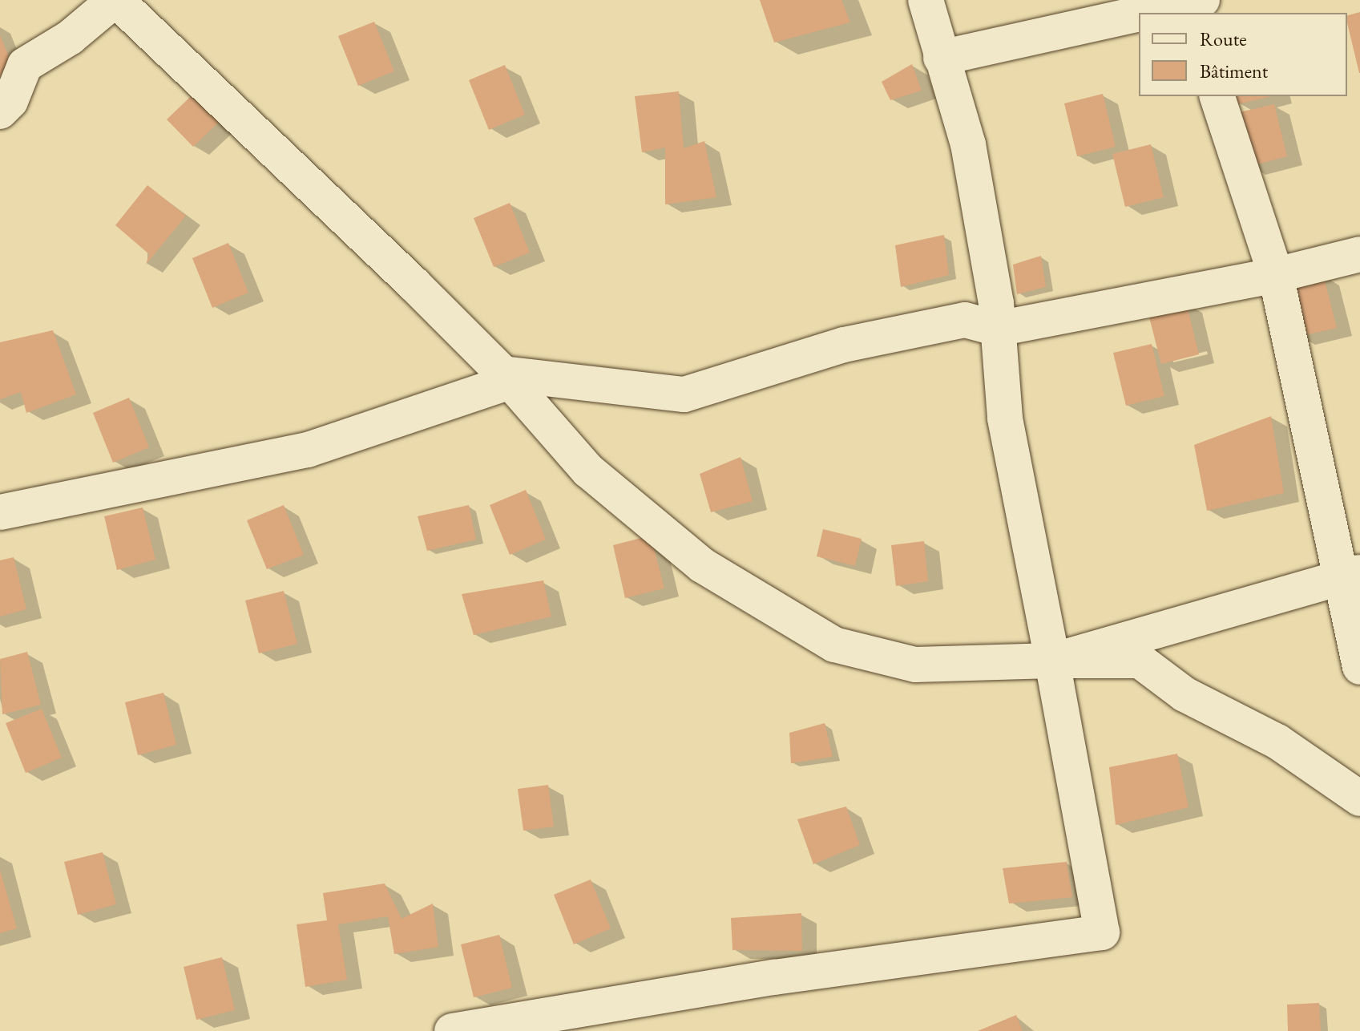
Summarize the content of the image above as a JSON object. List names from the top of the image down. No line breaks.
{"legend":["Route","Bâtiment"]}
